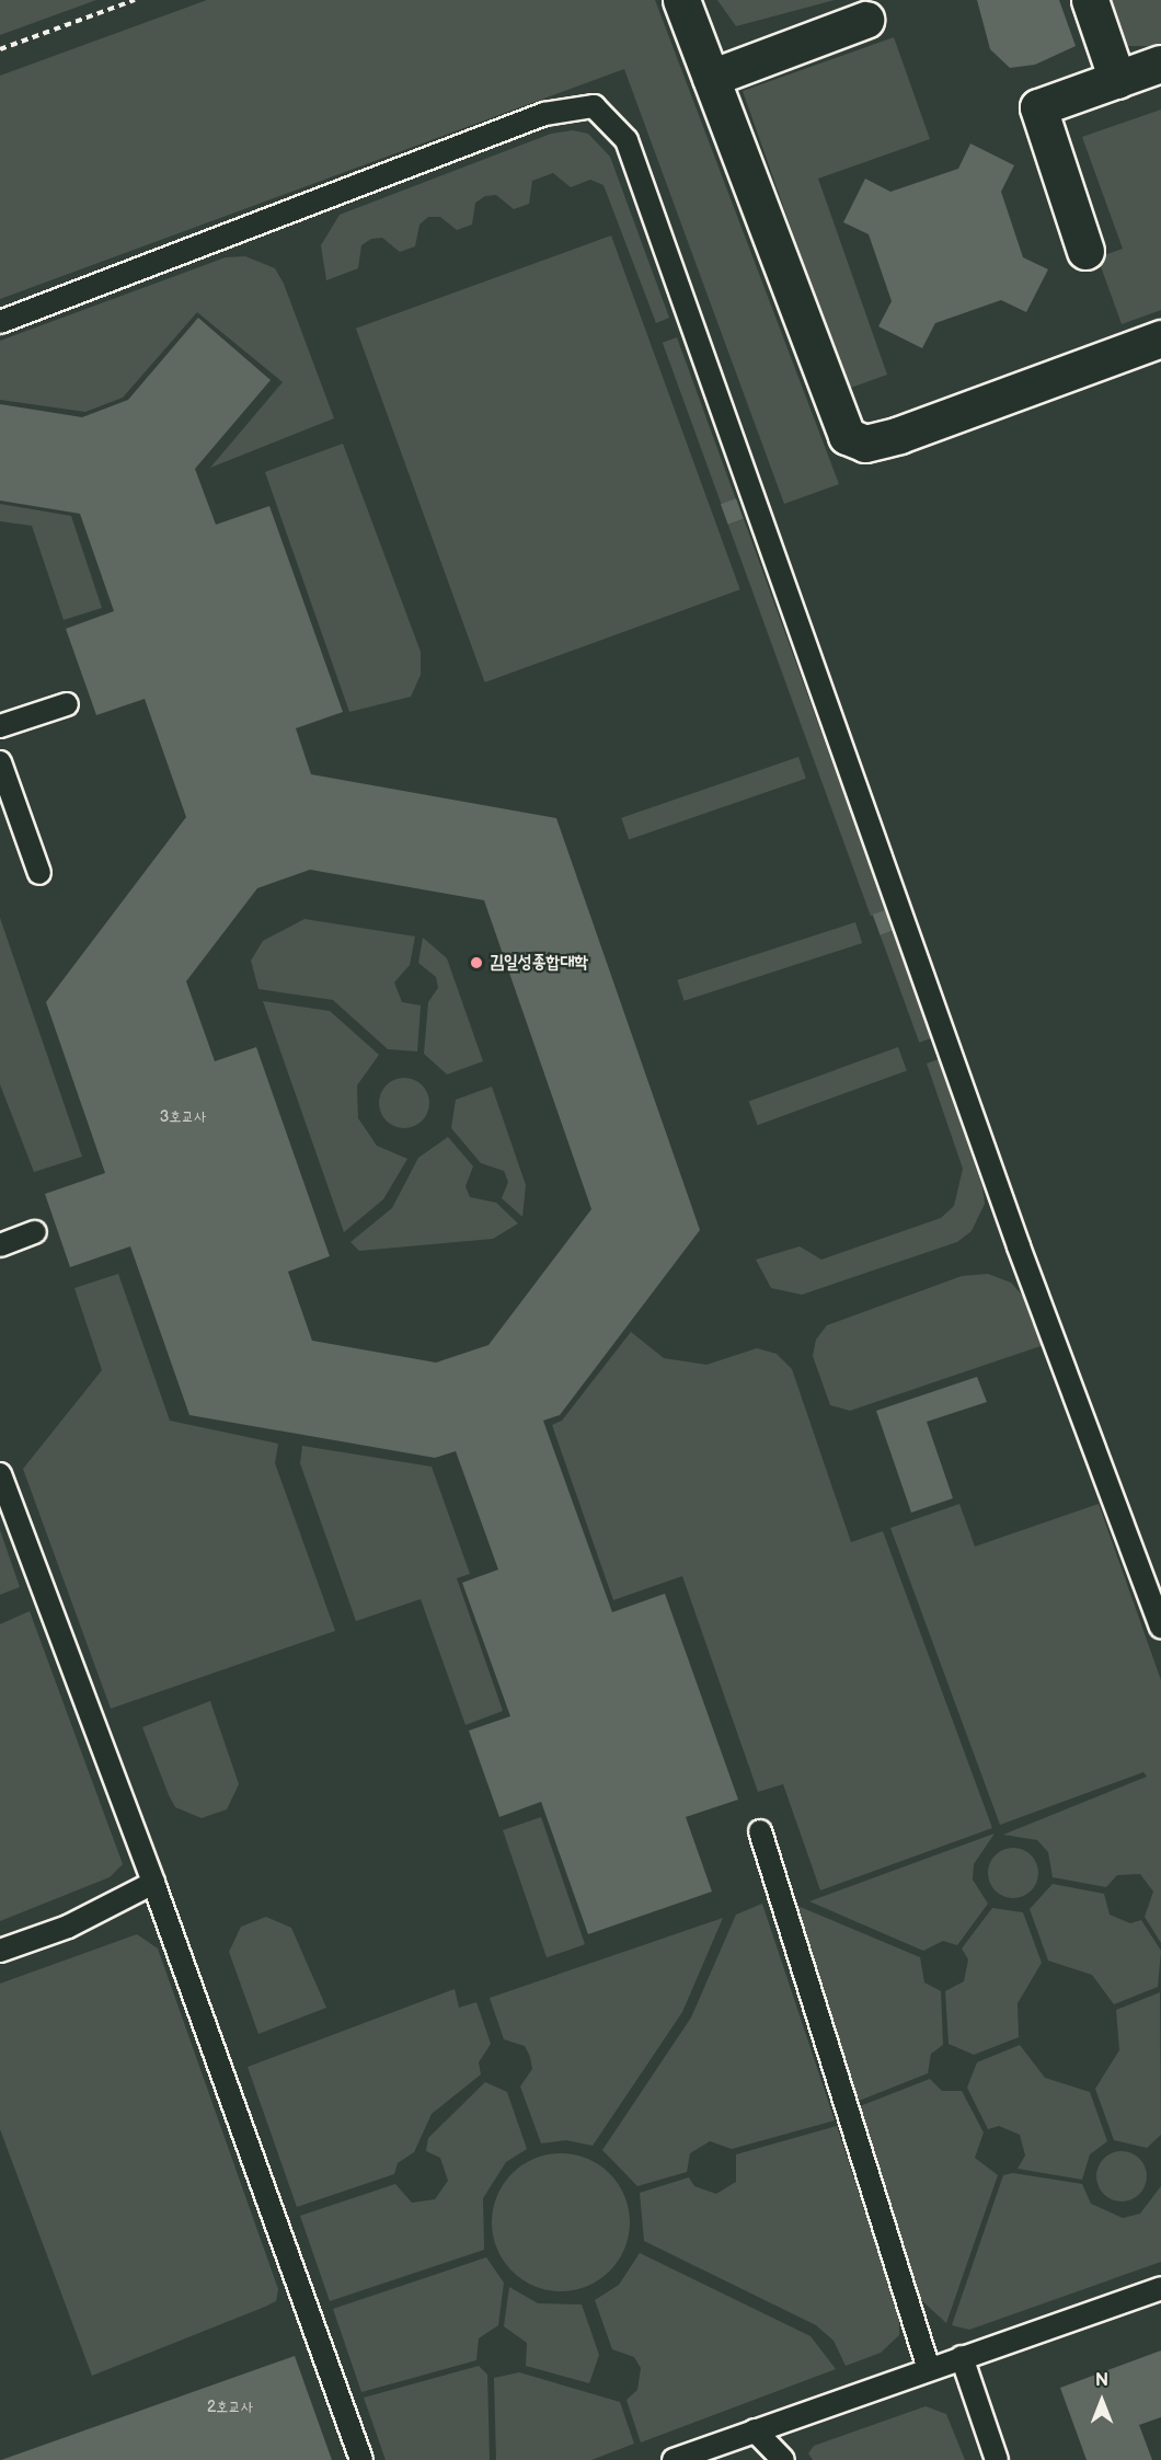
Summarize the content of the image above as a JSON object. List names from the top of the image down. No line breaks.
{"places":["김일성종합대학"],"house_numbers":["3호교사","2호교사"],"north":"top"}
